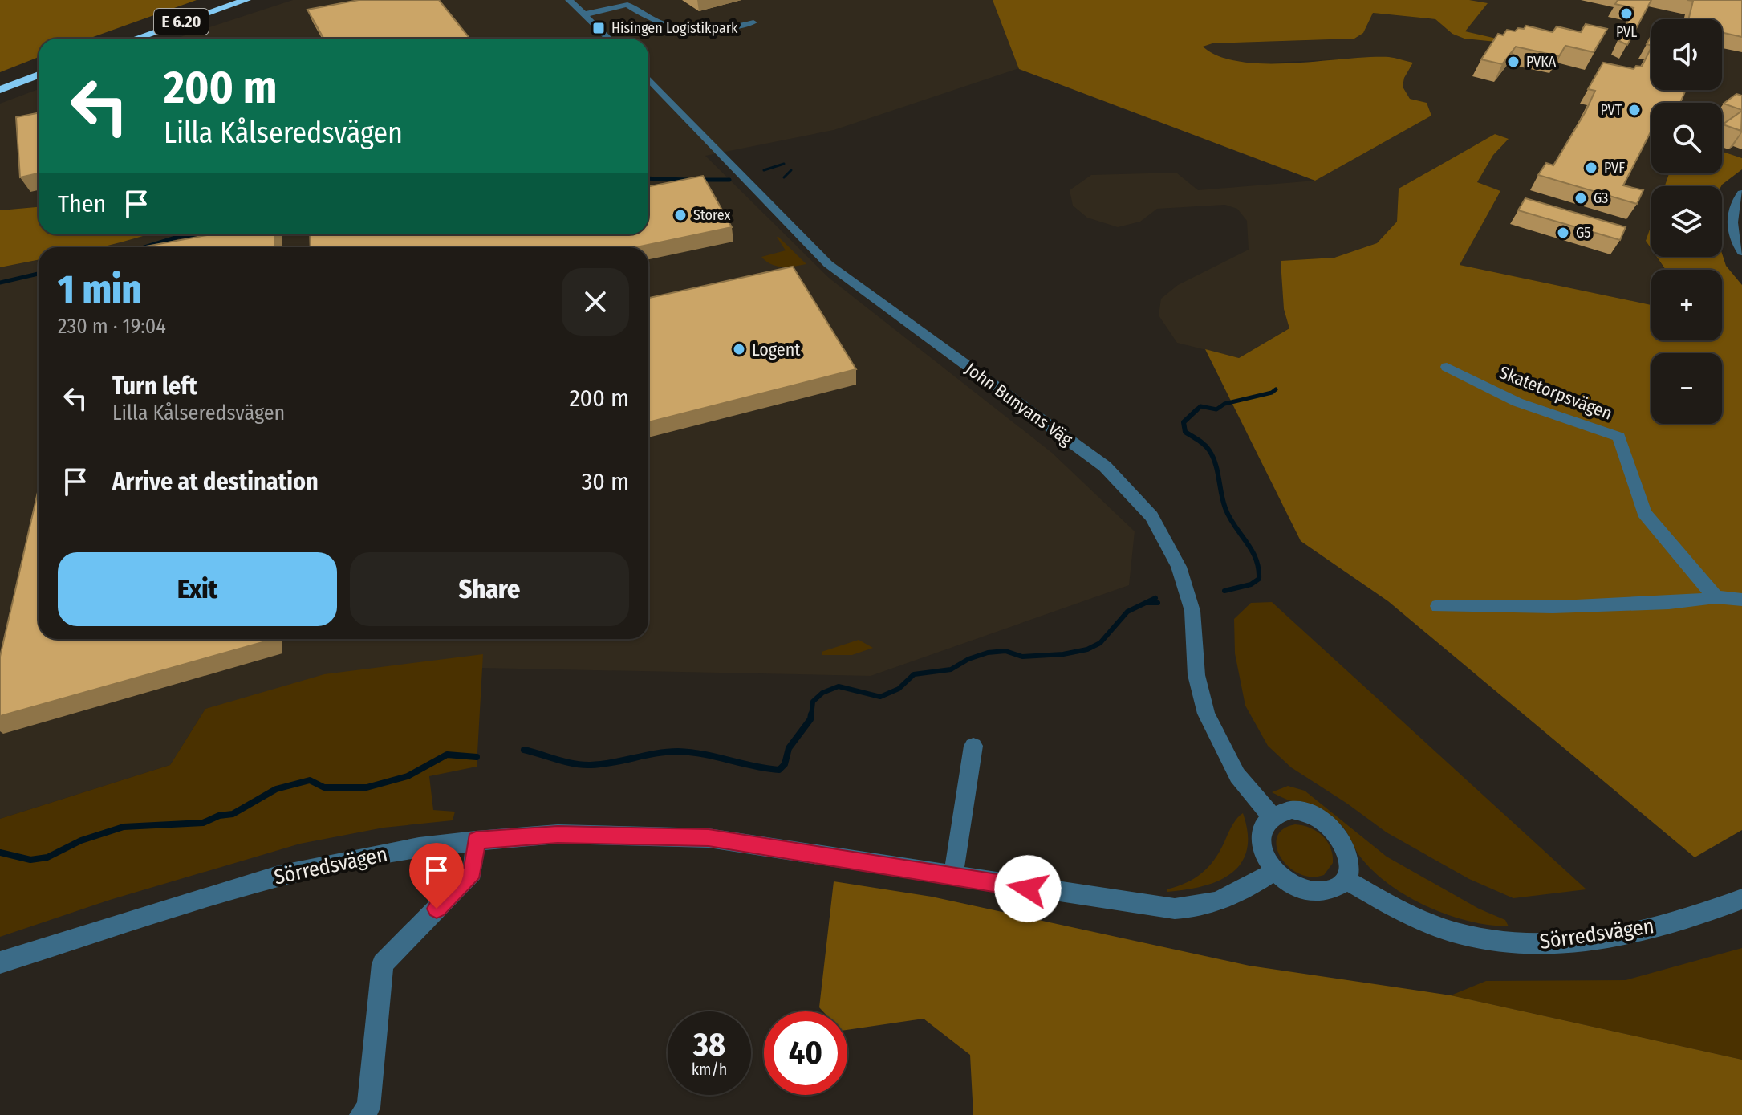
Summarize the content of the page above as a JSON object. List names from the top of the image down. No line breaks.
{"streets":{"highway":["E 6.20"],"street":["Skatetorpsvägen","John Bunyans Väg","Sörredsvägen"]},"crossings":[["John Bunyans Väg","Sörredsvägen"]],"places":{"other":["PVL","PVKA","PVT","PVF","G3","Storex","G5","Logent"],"transit":["Hisingen Logistikpark"]},"page":{"map_buttons":["+","−"],"turn":["200 m","Lilla Kålseredsvägen"],"then":"Then","heading":["1 min","230 m · 19:04"],"list":[{"name":"Turn left","note":"Lilla Kålseredsvägen","value":"200 m"},{"name":"Arrive at destination","value":"30 m"}],"buttons":["Exit","Share"],"speed":"38 km/h","limit":"40"}}
